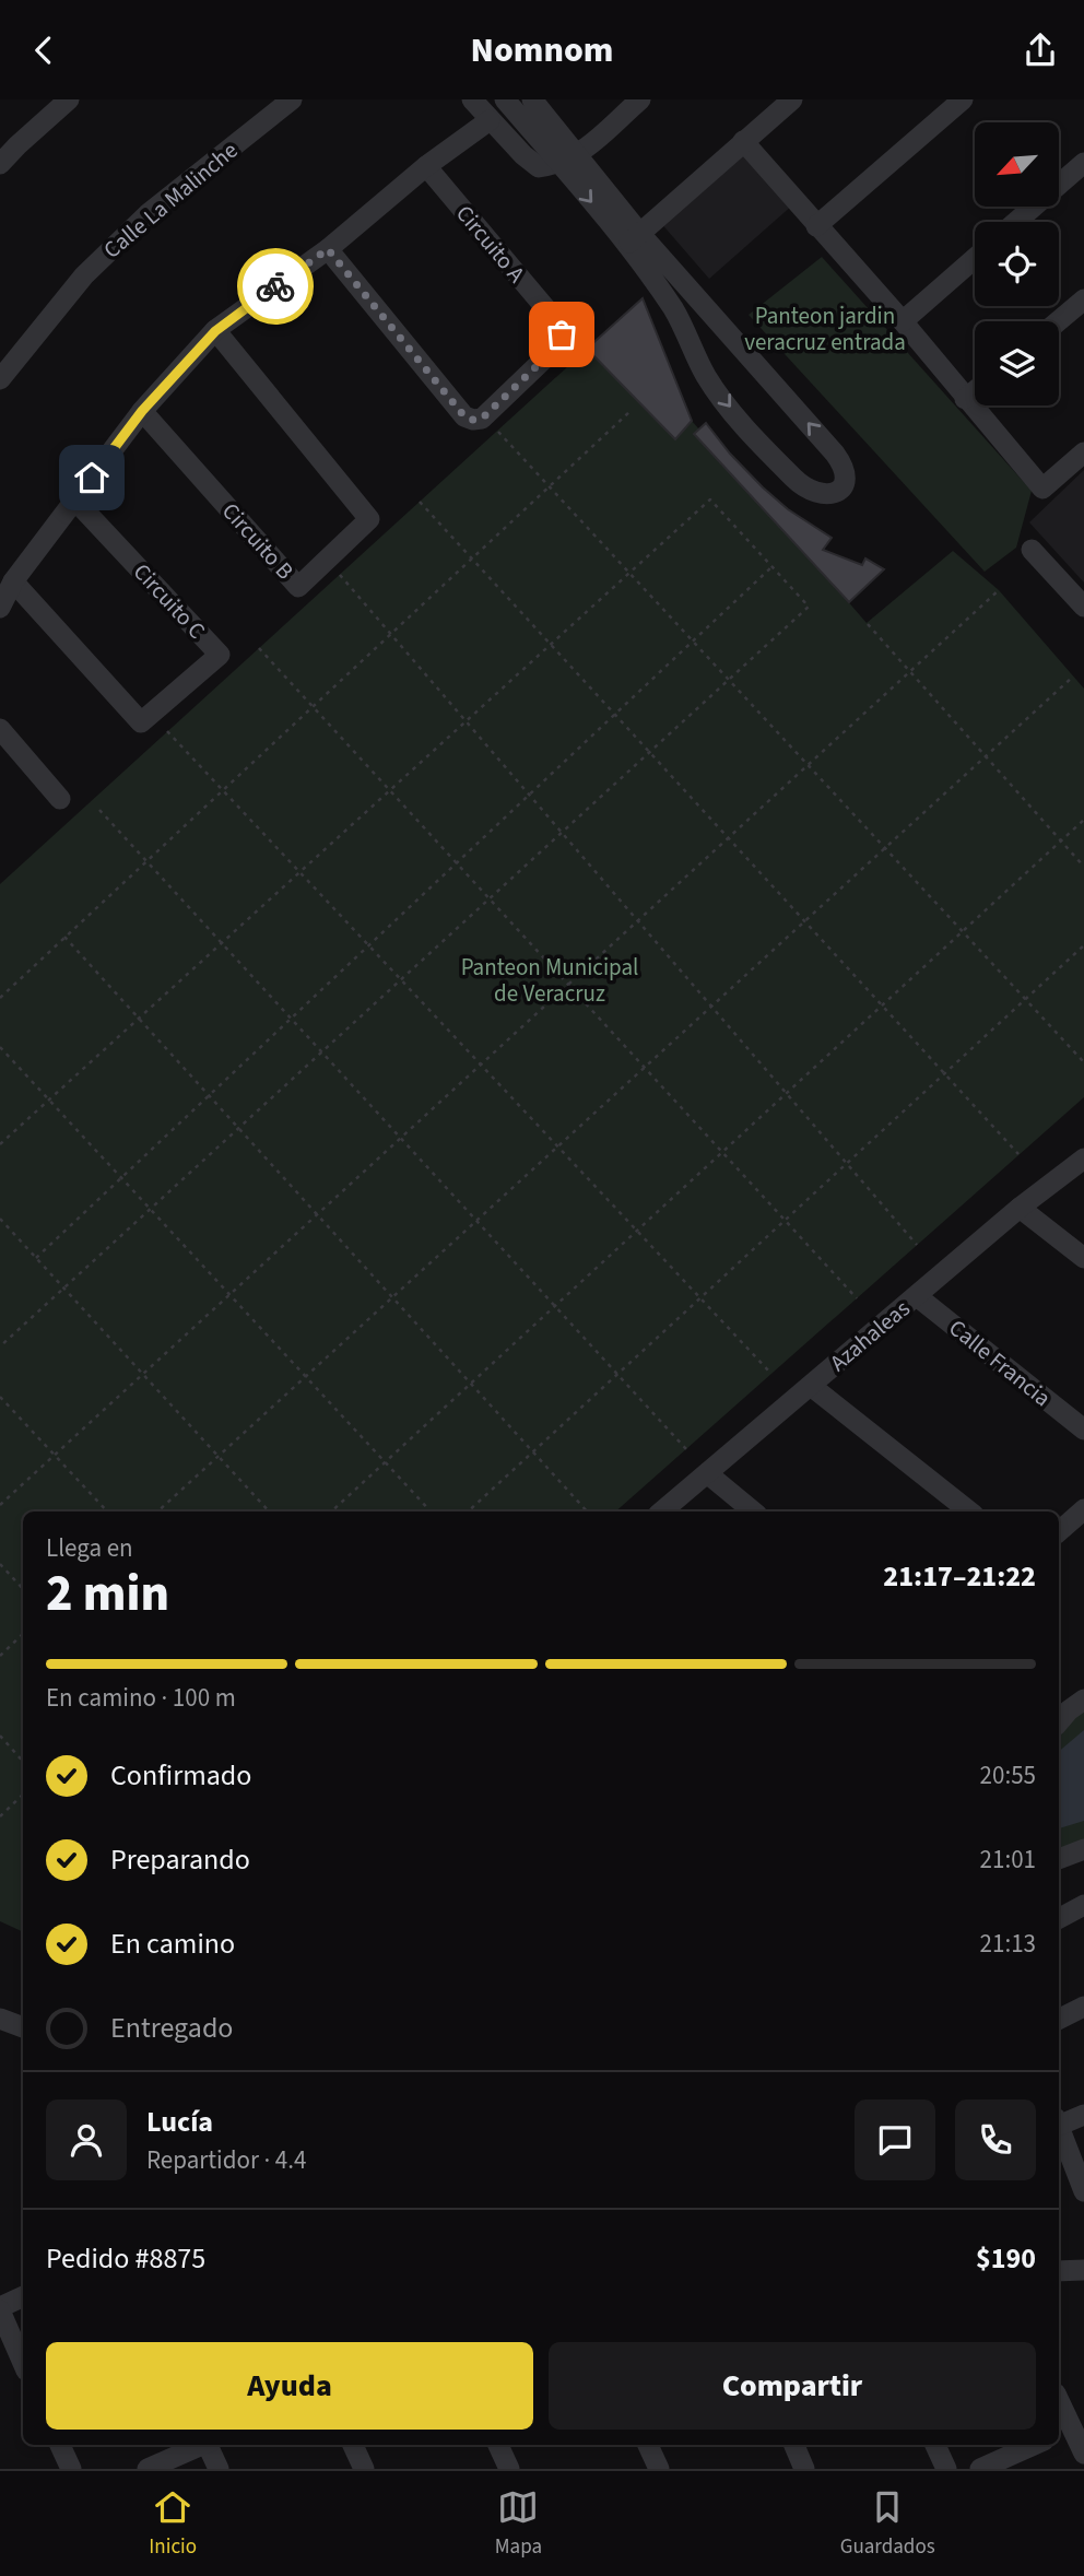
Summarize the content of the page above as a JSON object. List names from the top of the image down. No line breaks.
{"streets":{"street":["Calle La Malinche","Circuito A","Circuito B","Circuito C","Azahaleas","Calle Francia"]},"crossings":[["Azahaleas","Calle Francia"]],"parks":["Panteon jardin veracruz entrada","Panteon Municipal de Veracruz"],"north":"bottom left","page":{"header":"Nomnom","heading":["2 min","Llega en","21:17–21:22"],"panel":["Lucía","Repartidor · 4.4","Pedido #8875","$190"],"bar":"En camino · 100 m","list":[["Confirmado","20:55"],["Preparando","21:01"],["En camino","21:13"],"Entregado"],"buttons":["Ayuda","Compartir"],"tabs":["Inicio","Mapa","Guardados"]}}
